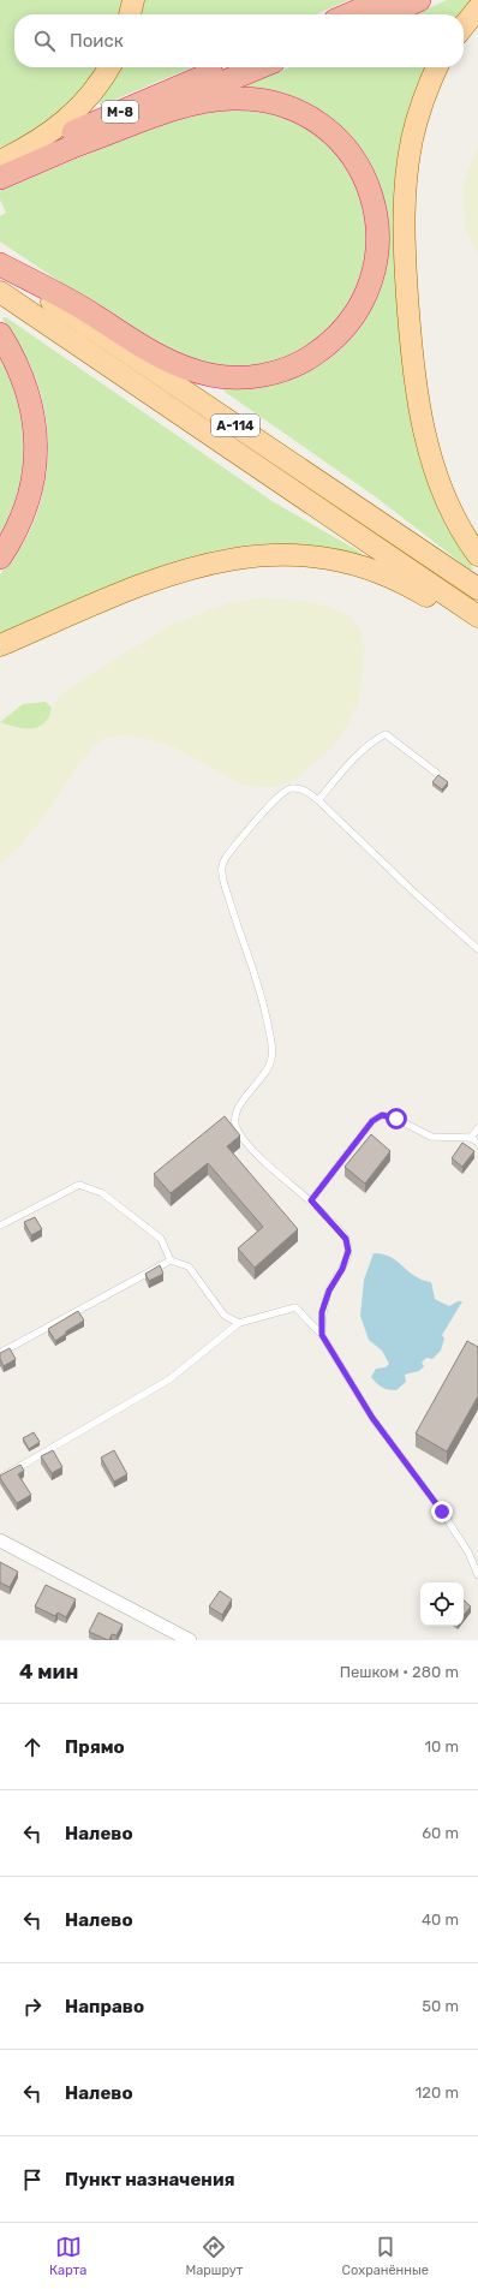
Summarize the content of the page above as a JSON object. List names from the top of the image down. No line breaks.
{"streets":{"highway":["М-8"],"main road":["А-114"]},"page":{"search":"Поиск","heading":["4 мин","Пешком · 280 m"],"list":[["Прямо","10 m"],["Налево","60 m"],["Налево","40 m"],["Направо","50 m"],["Налево","120 m"],"Пункт назначения"],"nav":["Карта","Маршрут","Сохранённые"]}}
